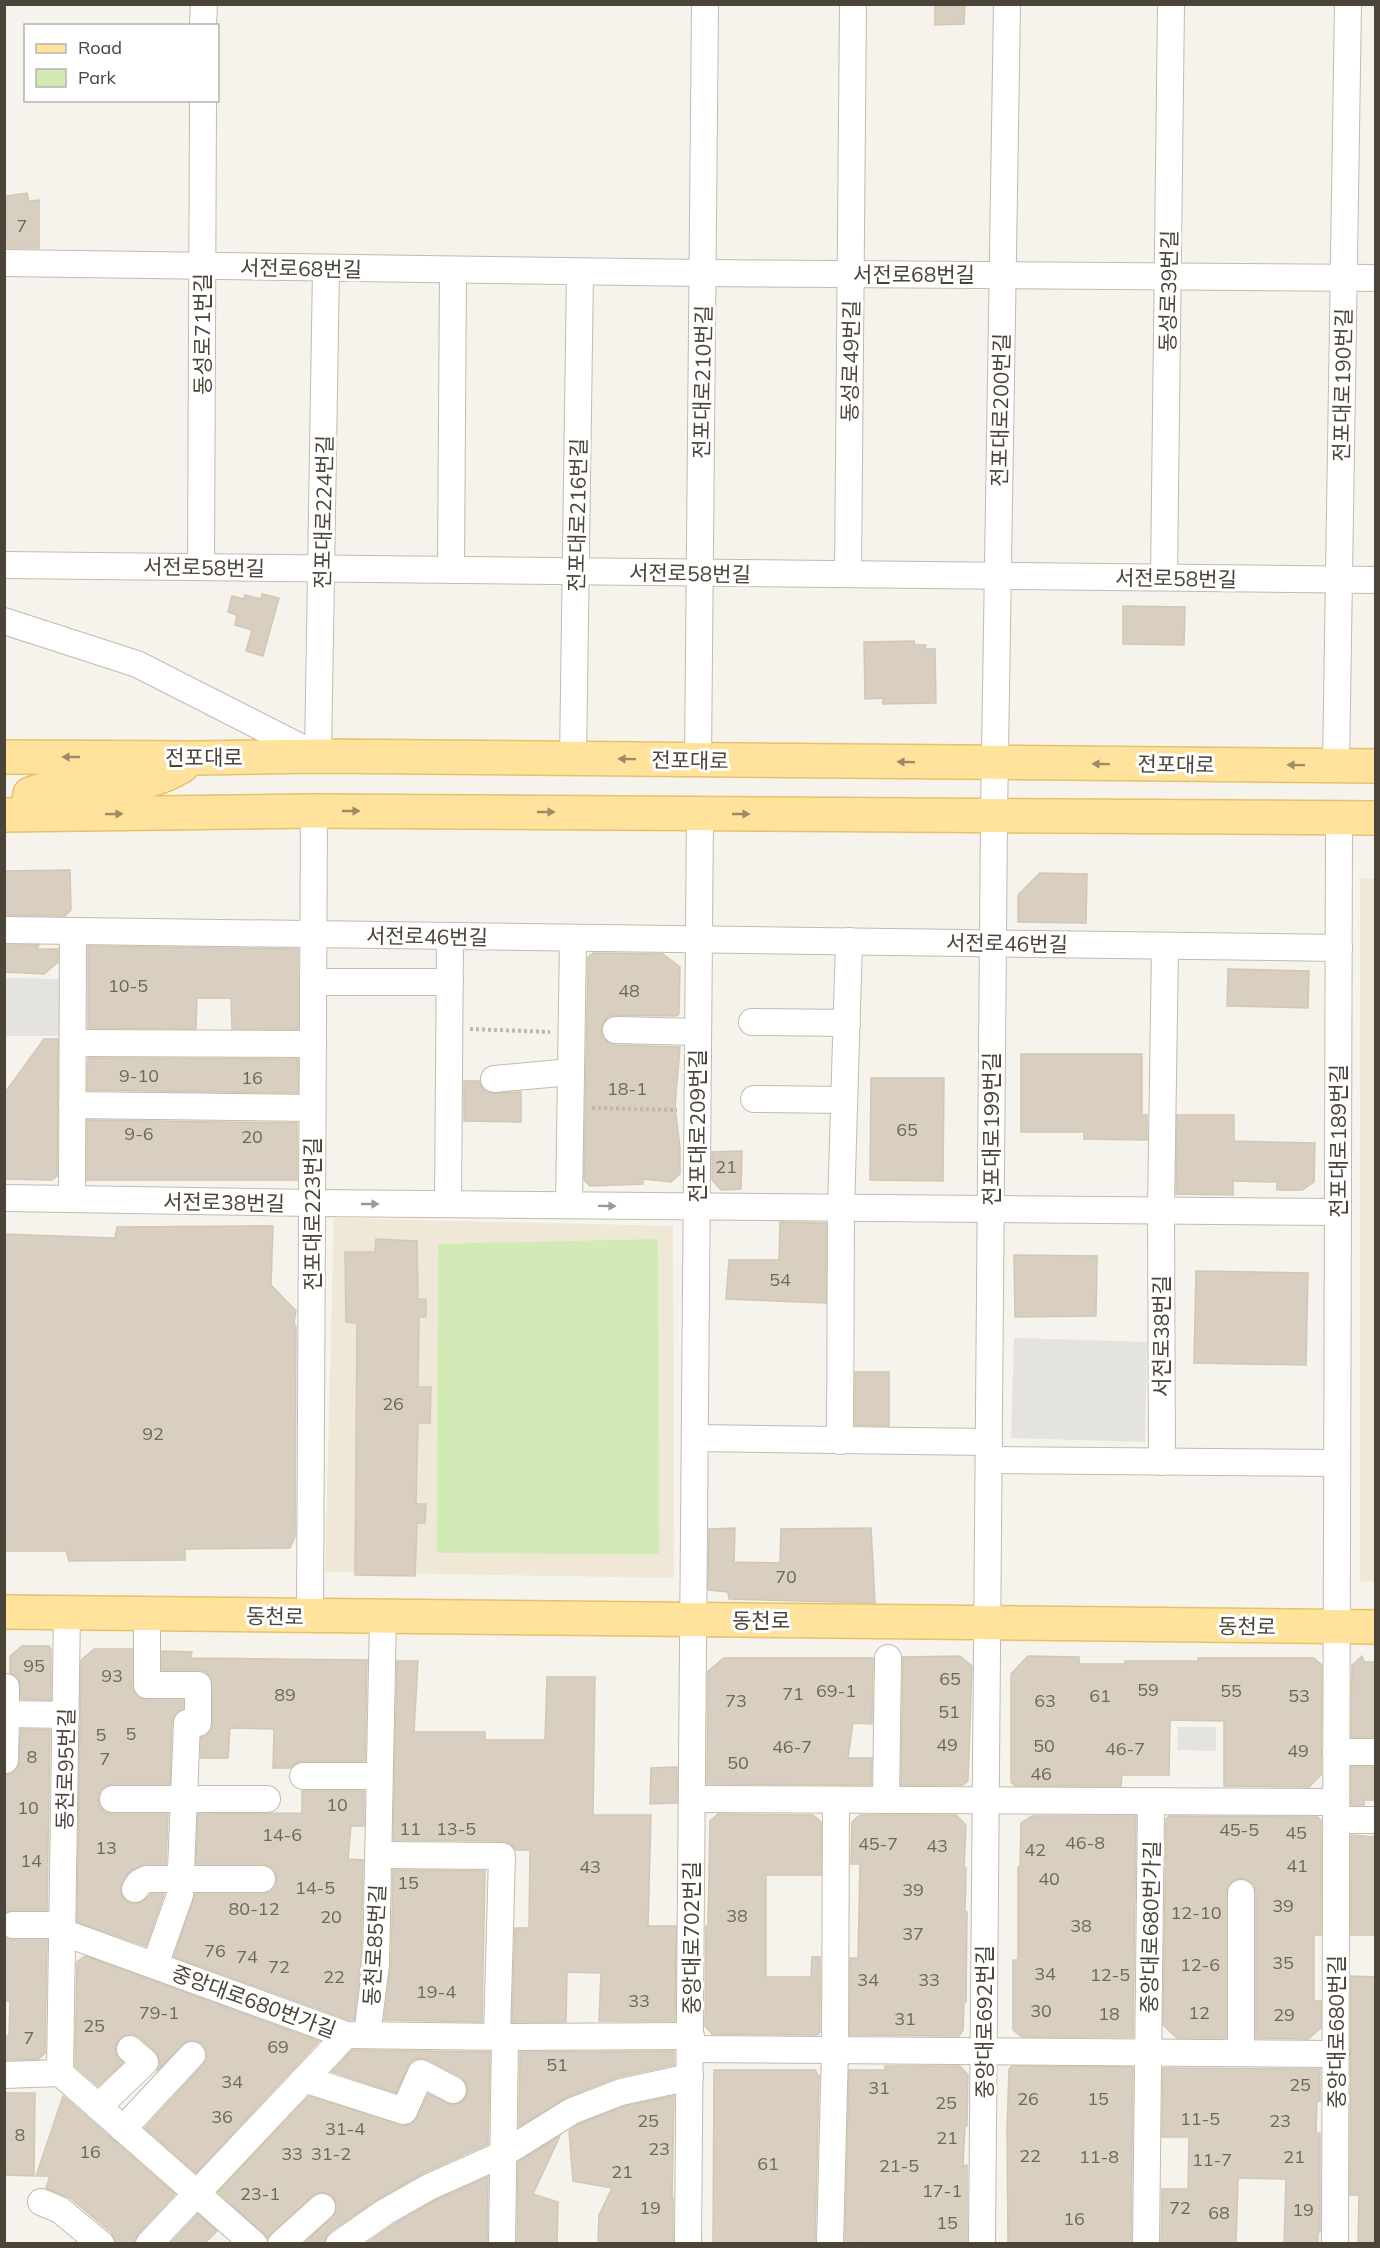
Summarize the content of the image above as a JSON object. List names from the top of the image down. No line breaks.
{"streets":{"main road":["전포대로","동천로"],"street":["서전로68번길","동성로39번길","동성로71번길","동성로49번길","전포대로210번길","전포대로190번길","전포대로200번길","전포대로224번길","전포대로216번길","서전로58번길","서전로46번길","전포대로209번길","전포대로199번길","전포대로189번길","서전로38번길","전포대로223번길","동천로95번길","중앙대로680번가길","중앙대로702번길","동천로85번길","중앙대로692번길","중앙대로680번길"]},"crossings":[["서전로68번길","동성로39번길"],["서전로68번길","동성로71번길"],["서전로68번길","동성로49번길"],["서전로68번길","전포대로210번길"],["서전로68번길","전포대로190번길"],["서전로68번길","전포대로200번길"],["서전로68번길","전포대로224번길"],["서전로68번길","전포대로216번길"],["동성로39번길","서전로58번길"],["동성로71번길","서전로58번길"],["동성로49번길","서전로58번길"],["전포대로210번길","서전로58번길"],["전포대로210번길","전포대로"],["전포대로190번길","서전로58번길"],["전포대로190번길","전포대로"],["전포대로200번길","서전로58번길"],["전포대로200번길","전포대로"],["전포대로200번길","전포대로199번길"],["전포대로224번길","서전로58번길"],["전포대로224번길","전포대로"],["전포대로216번길","서전로58번길"],["전포대로216번길","전포대로"],["서전로46번길","전포대로209번길"],["서전로46번길","전포대로199번길"],["서전로46번길","전포대로189번길"],["서전로46번길","전포대로223번길"],["전포대로209번길","서전로38번길"],["전포대로209번길","동천로"],["전포대로209번길","중앙대로702번길"],["전포대로199번길","서전로38번길"],["전포대로199번길","동천로"],["전포대로199번길","중앙대로692번길"],["전포대로189번길","서전로38번길"],["전포대로189번길","동천로"],["전포대로189번길","중앙대로680번길"],["서전로38번길","전포대로223번길"],["전포대로223번길","동천로"],["동천로","동천로95번길"],["동천로","중앙대로680번가길"],["동천로","중앙대로702번길"],["동천로","동천로85번길"],["동천로","중앙대로692번길"],["동천로","중앙대로680번길"],["동천로95번길","중앙대로680번가길"],["중앙대로680번가길","중앙대로702번길"],["중앙대로680번가길","동천로85번길"],["중앙대로680번가길","중앙대로692번길"],["중앙대로680번가길","중앙대로680번길"]],"house_numbers":["7","10-5","48","9-10","16","18-1","65","9-6","20","21","54","26","92","70","95","93","65","59","69-1","55","71","89","61","53","73","63","51","5","5","49","50","46-7","46-7","49","8","7","50","46","10","10","11","13-5","45-5","45","14-6","46-8","45-7","43","13","42","14","41","43","40","15","14-5","39","39","80-12","12-10","38","20","38","37","76","74","35","12-6","72","34","12-5","22","34","33","19-4","33","30","79-1","12","18","29","31","25","7","69","51","34","25","31","26","15","25","36","11-5","25","23","31-4","8","21","23","16","33","31-2","22","11-8","21","11-7","61","21-5","21","17-1","23-1","19","72","19","68","16","15"],"legend":["Road","Park"]}
